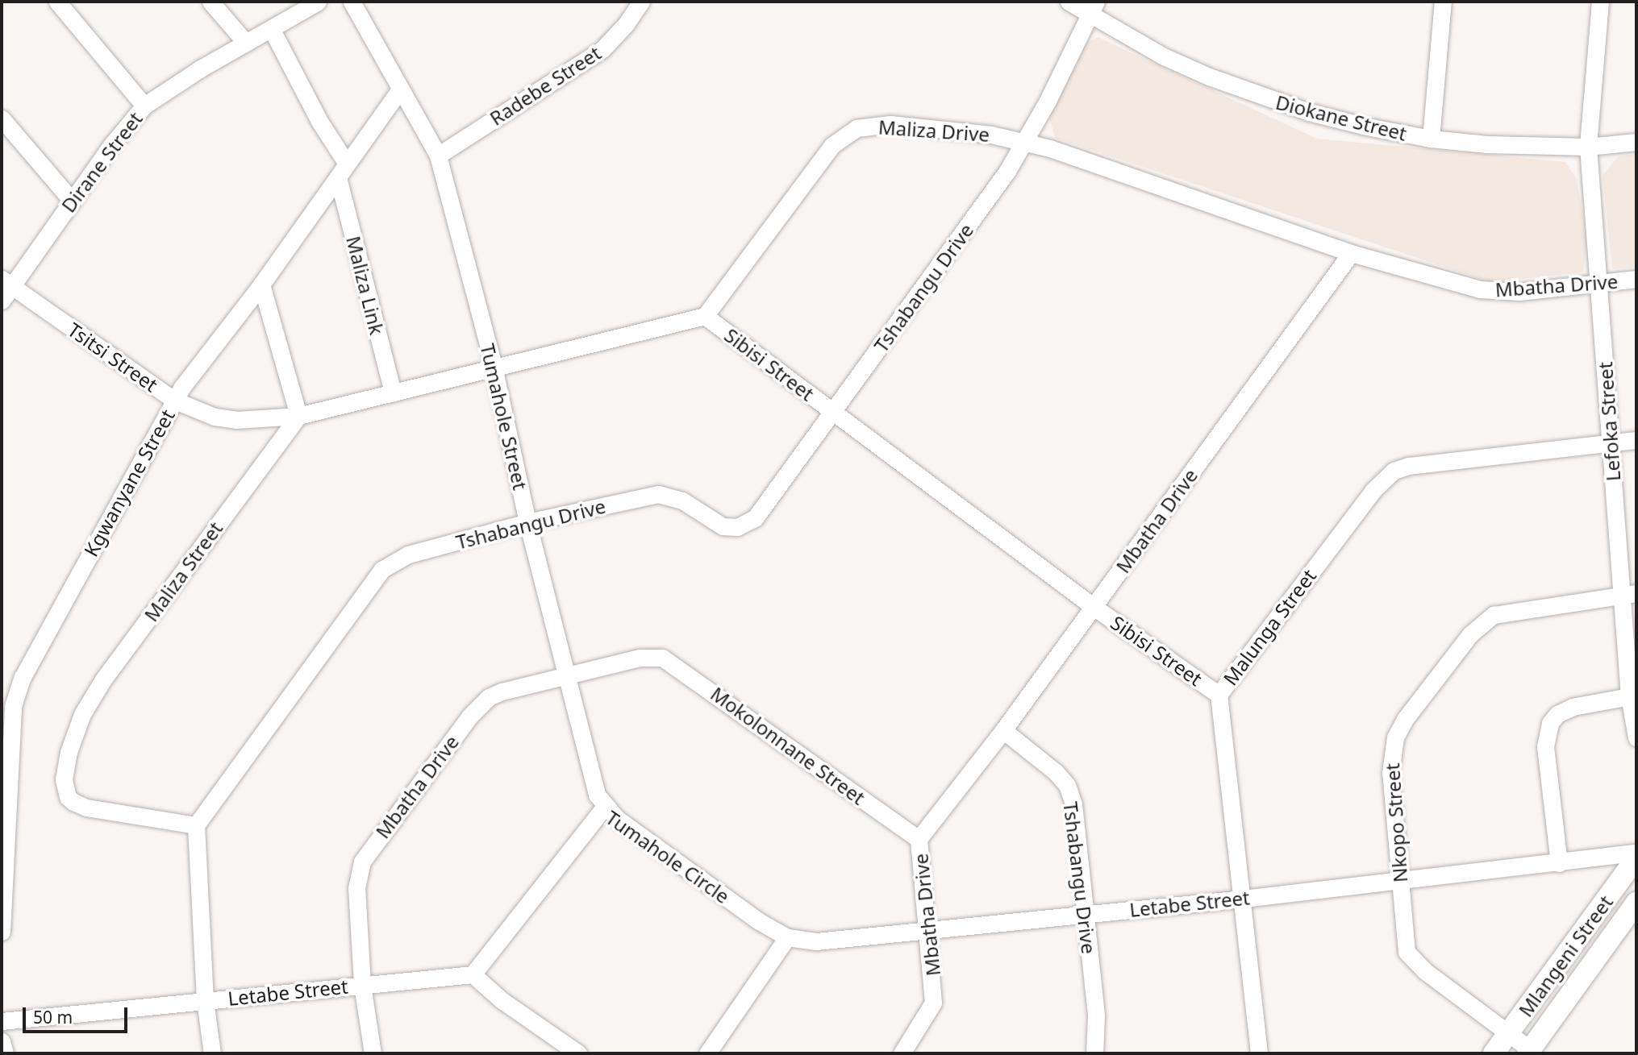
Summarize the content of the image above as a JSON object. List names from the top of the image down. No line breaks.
{"streets":{"street":["Radebe Street","Diokane Street","Maliza Drive","Dirane Street","Maliza Link","Mbatha Drive","Tshabangu Drive","Tsitsi Street","Sibisi Street","Tumahole Street","Lefoka Street","Kgwanyane Street","Maliza Street","Malunga Street","Mokolonnane Street","Nkopo Street","Tumahole Circle","Letabe Street","Mlangeni Street"]},"crossings":[["Radebe Street","Tumahole Street"],["Diokane Street","Tshabangu Drive"],["Diokane Street","Lefoka Street"],["Maliza Drive","Mbatha Drive"],["Maliza Drive","Tshabangu Drive"],["Maliza Drive","Sibisi Street"],["Dirane Street","Maliza Link"],["Dirane Street","Tsitsi Street"],["Maliza Link","Kgwanyane Street"],["Mbatha Drive","Tshabangu Drive"],["Mbatha Drive","Sibisi Street"],["Mbatha Drive","Tumahole Street"],["Mbatha Drive","Lefoka Street"],["Mbatha Drive","Mokolonnane Street"],["Mbatha Drive","Letabe Street"],["Tshabangu Drive","Sibisi Street"],["Tshabangu Drive","Tumahole Street"],["Tshabangu Drive","Maliza Street"],["Tshabangu Drive","Letabe Street"],["Tsitsi Street","Kgwanyane Street"],["Tsitsi Street","Maliza Street"],["Sibisi Street","Malunga Street"],["Tumahole Street","Kgwanyane Street"],["Tumahole Street","Tumahole Circle"],["Lefoka Street","Malunga Street"],["Lefoka Street","Nkopo Street"],["Malunga Street","Letabe Street"],["Nkopo Street","Letabe Street"],["Nkopo Street","Mlangeni Street"],["Tumahole Circle","Letabe Street"],["Letabe Street","Mlangeni Street"]],"scale_bar":"50 m"}
